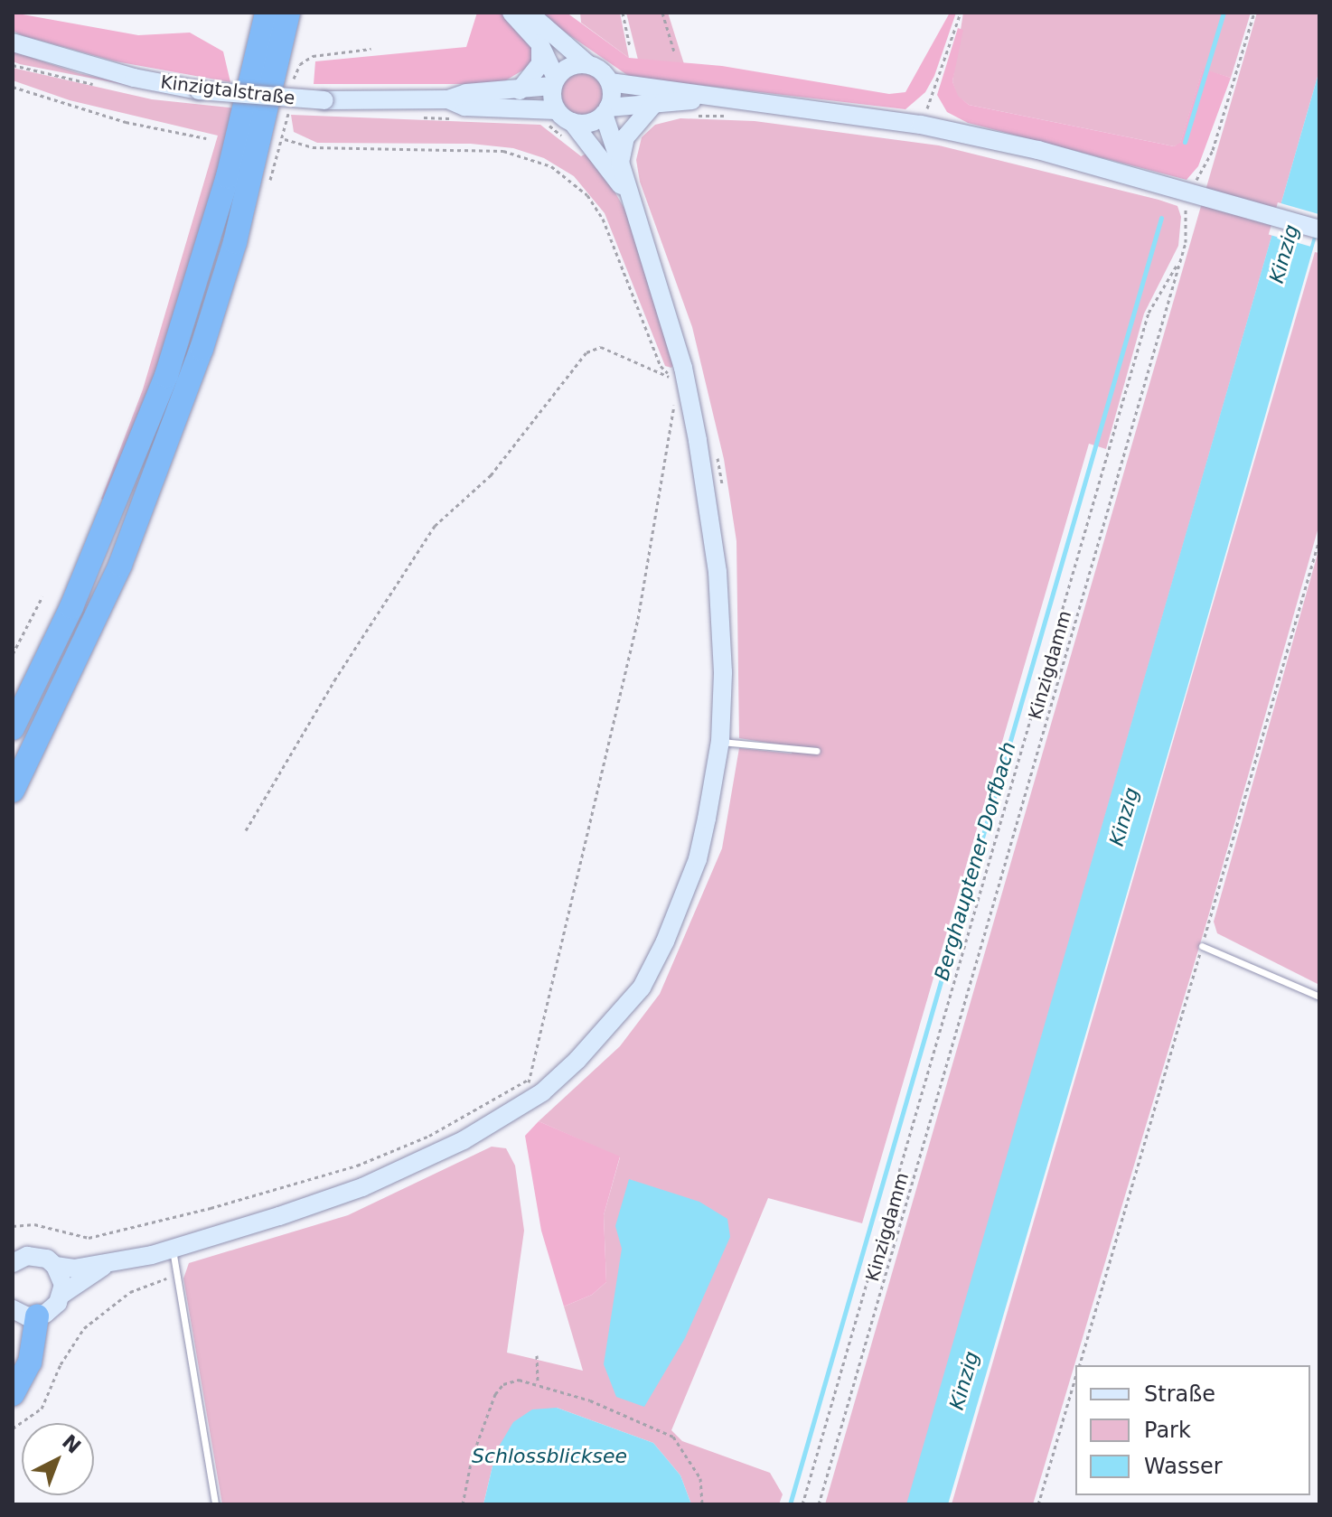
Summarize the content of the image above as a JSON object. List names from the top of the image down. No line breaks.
{"streets":{"street":["Kinzigtalstraße"],"path":["Kinzigdamm"]},"water":["Kinzig","Berghauptener Dorfbach","Schlossblicksee"],"legend":["Straße","Park","Wasser"],"north":"top right"}
